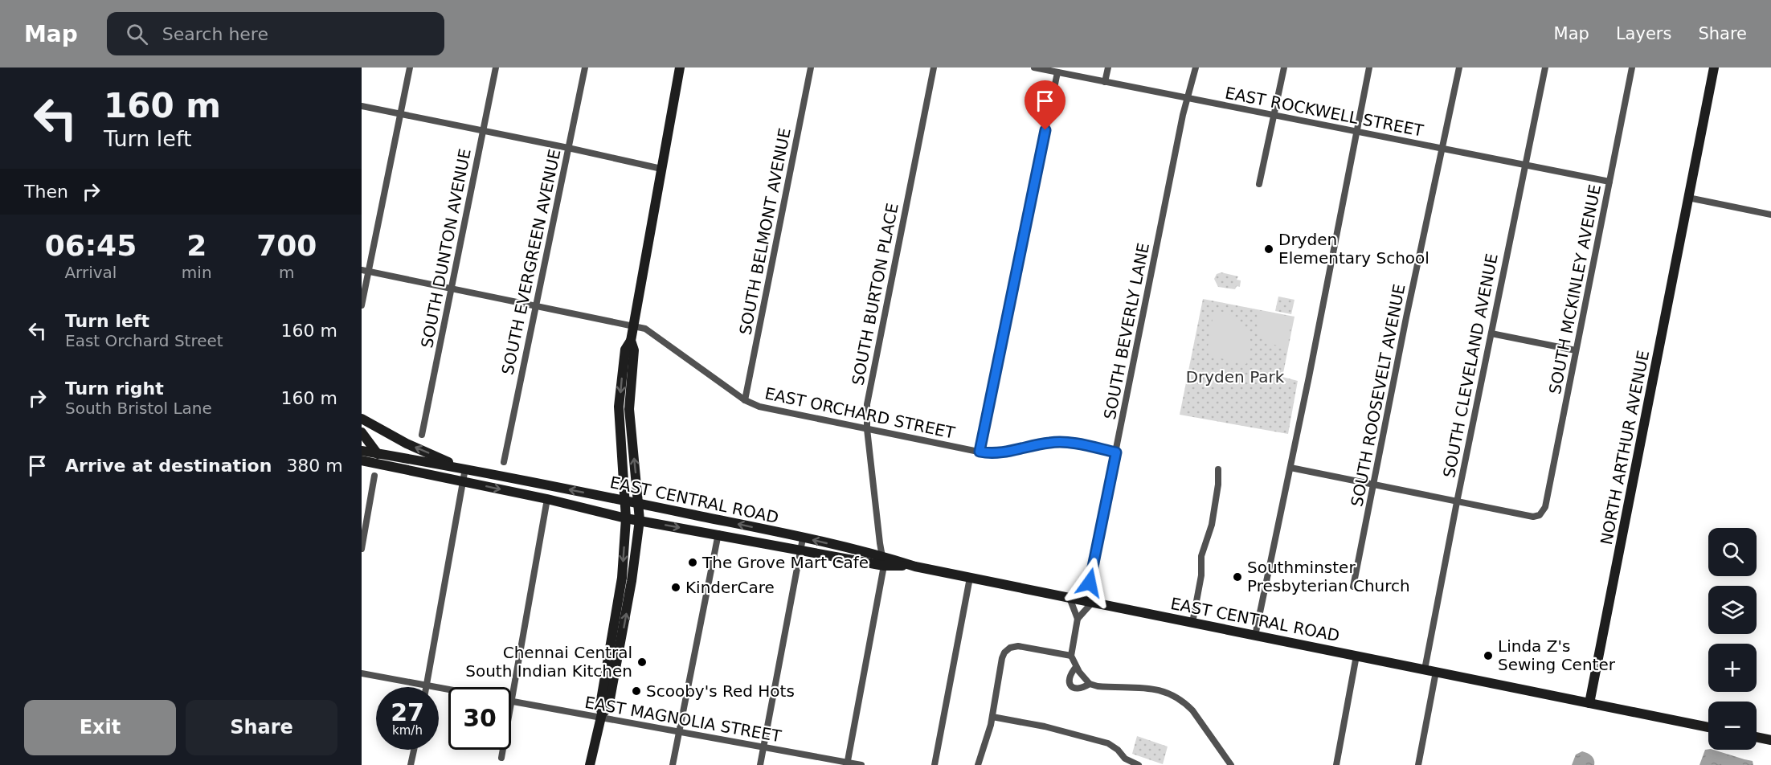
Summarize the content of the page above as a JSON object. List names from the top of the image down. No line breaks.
{"streets":{"main road":["NORTH ARTHUR AVENUE","EAST CENTRAL ROAD"],"street":["EAST ROCKWELL STREET","SOUTH BELMONT AVENUE","SOUTH DUNTON AVENUE","SOUTH EVERGREEN AVENUE","SOUTH MCKINLEY AVENUE","SOUTH BURTON PLACE","SOUTH BEVERLY LANE","SOUTH CLEVELAND AVENUE","SOUTH ROOSEVELT AVENUE","EAST ORCHARD STREET","EAST MAGNOLIA STREET"]},"crossings":[["EAST ROCKWELL STREET","SOUTH MCKINLEY AVENUE"],["EAST ROCKWELL STREET","SOUTH BEVERLY LANE"],["EAST ROCKWELL STREET","SOUTH CLEVELAND AVENUE"],["EAST ROCKWELL STREET","SOUTH ROOSEVELT AVENUE"],["SOUTH BELMONT AVENUE","EAST ORCHARD STREET"],["SOUTH DUNTON AVENUE","EAST ORCHARD STREET"],["SOUTH EVERGREEN AVENUE","EAST ORCHARD STREET"],["SOUTH MCKINLEY AVENUE","SOUTH CLEVELAND AVENUE"],["SOUTH BURTON PLACE","EAST ORCHARD STREET"],["SOUTH BURTON PLACE","EAST CENTRAL ROAD"],["SOUTH BEVERLY LANE","EAST ORCHARD STREET"],["SOUTH BEVERLY LANE","EAST CENTRAL ROAD"],["SOUTH CLEVELAND AVENUE","EAST CENTRAL ROAD"],["NORTH ARTHUR AVENUE","EAST CENTRAL ROAD"]],"parks":["Dryden Park"],"places":["Dryden Elementary School","The Grove Mart Cafe","Southminster Presbyterian Church","KinderCare","Linda Z's Sewing Center","Chennai Central South Indian Kitchen","Scooby's Red Hots"],"page":{"header":"Map","search":"Search here","nav":["Map","Layers","Share"],"turn":["160 m","Turn left"],"then":"Then","eta":["06:45","Arrival","2","min","700","m"],"list":[{"name":"Turn left","note":"East Orchard Street","value":"160 m"},{"name":"Turn right","note":"South Bristol Lane","value":"160 m"},{"name":"Arrive at destination","value":"380 m"}],"map_buttons":["+","−"],"speed":"27 km/h","limit":"30","buttons":["Exit","Share"]}}
